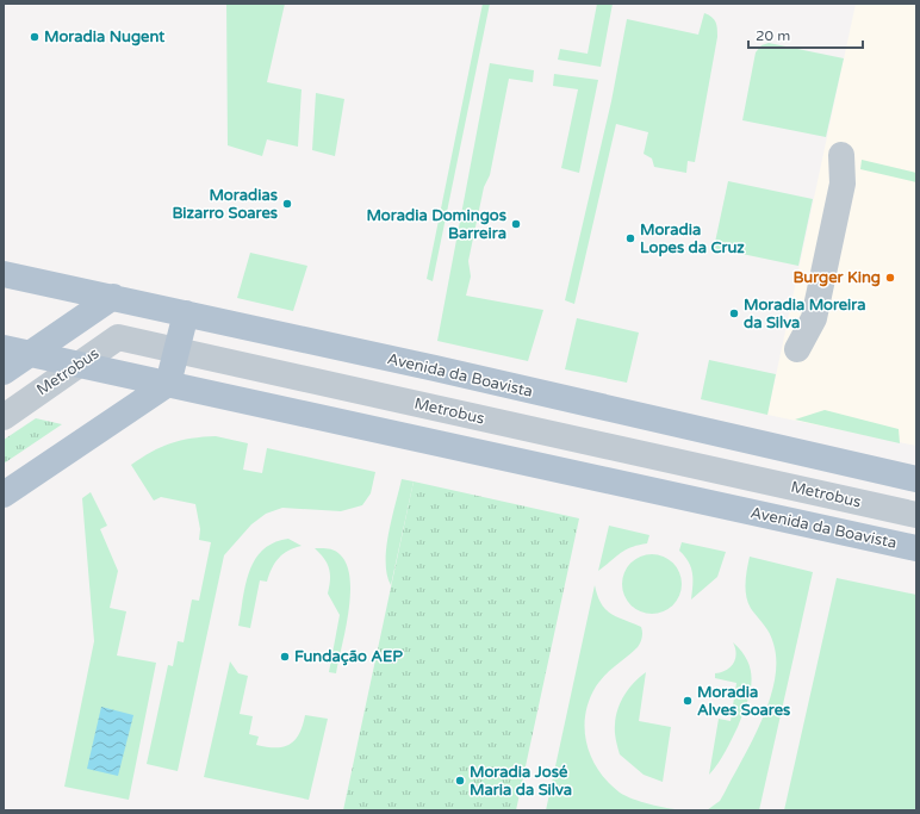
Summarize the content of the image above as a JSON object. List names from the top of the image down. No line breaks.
{"streets":{"main road":["Avenida da Boavista"],"lane":["Metrobus"]},"crossings":[["Metrobus","Avenida da Boavista"]],"places":["Moradia Nugent","Moradias Bizarro Soares","Moradia Domingos Barreira","Moradia Lopes da Cruz","Burger King","Moradia Moreira da Silva","Fundação AEP","Moradia Alves Soares","Moradia José Maria da Silva"],"scale_bar":"20 m"}
